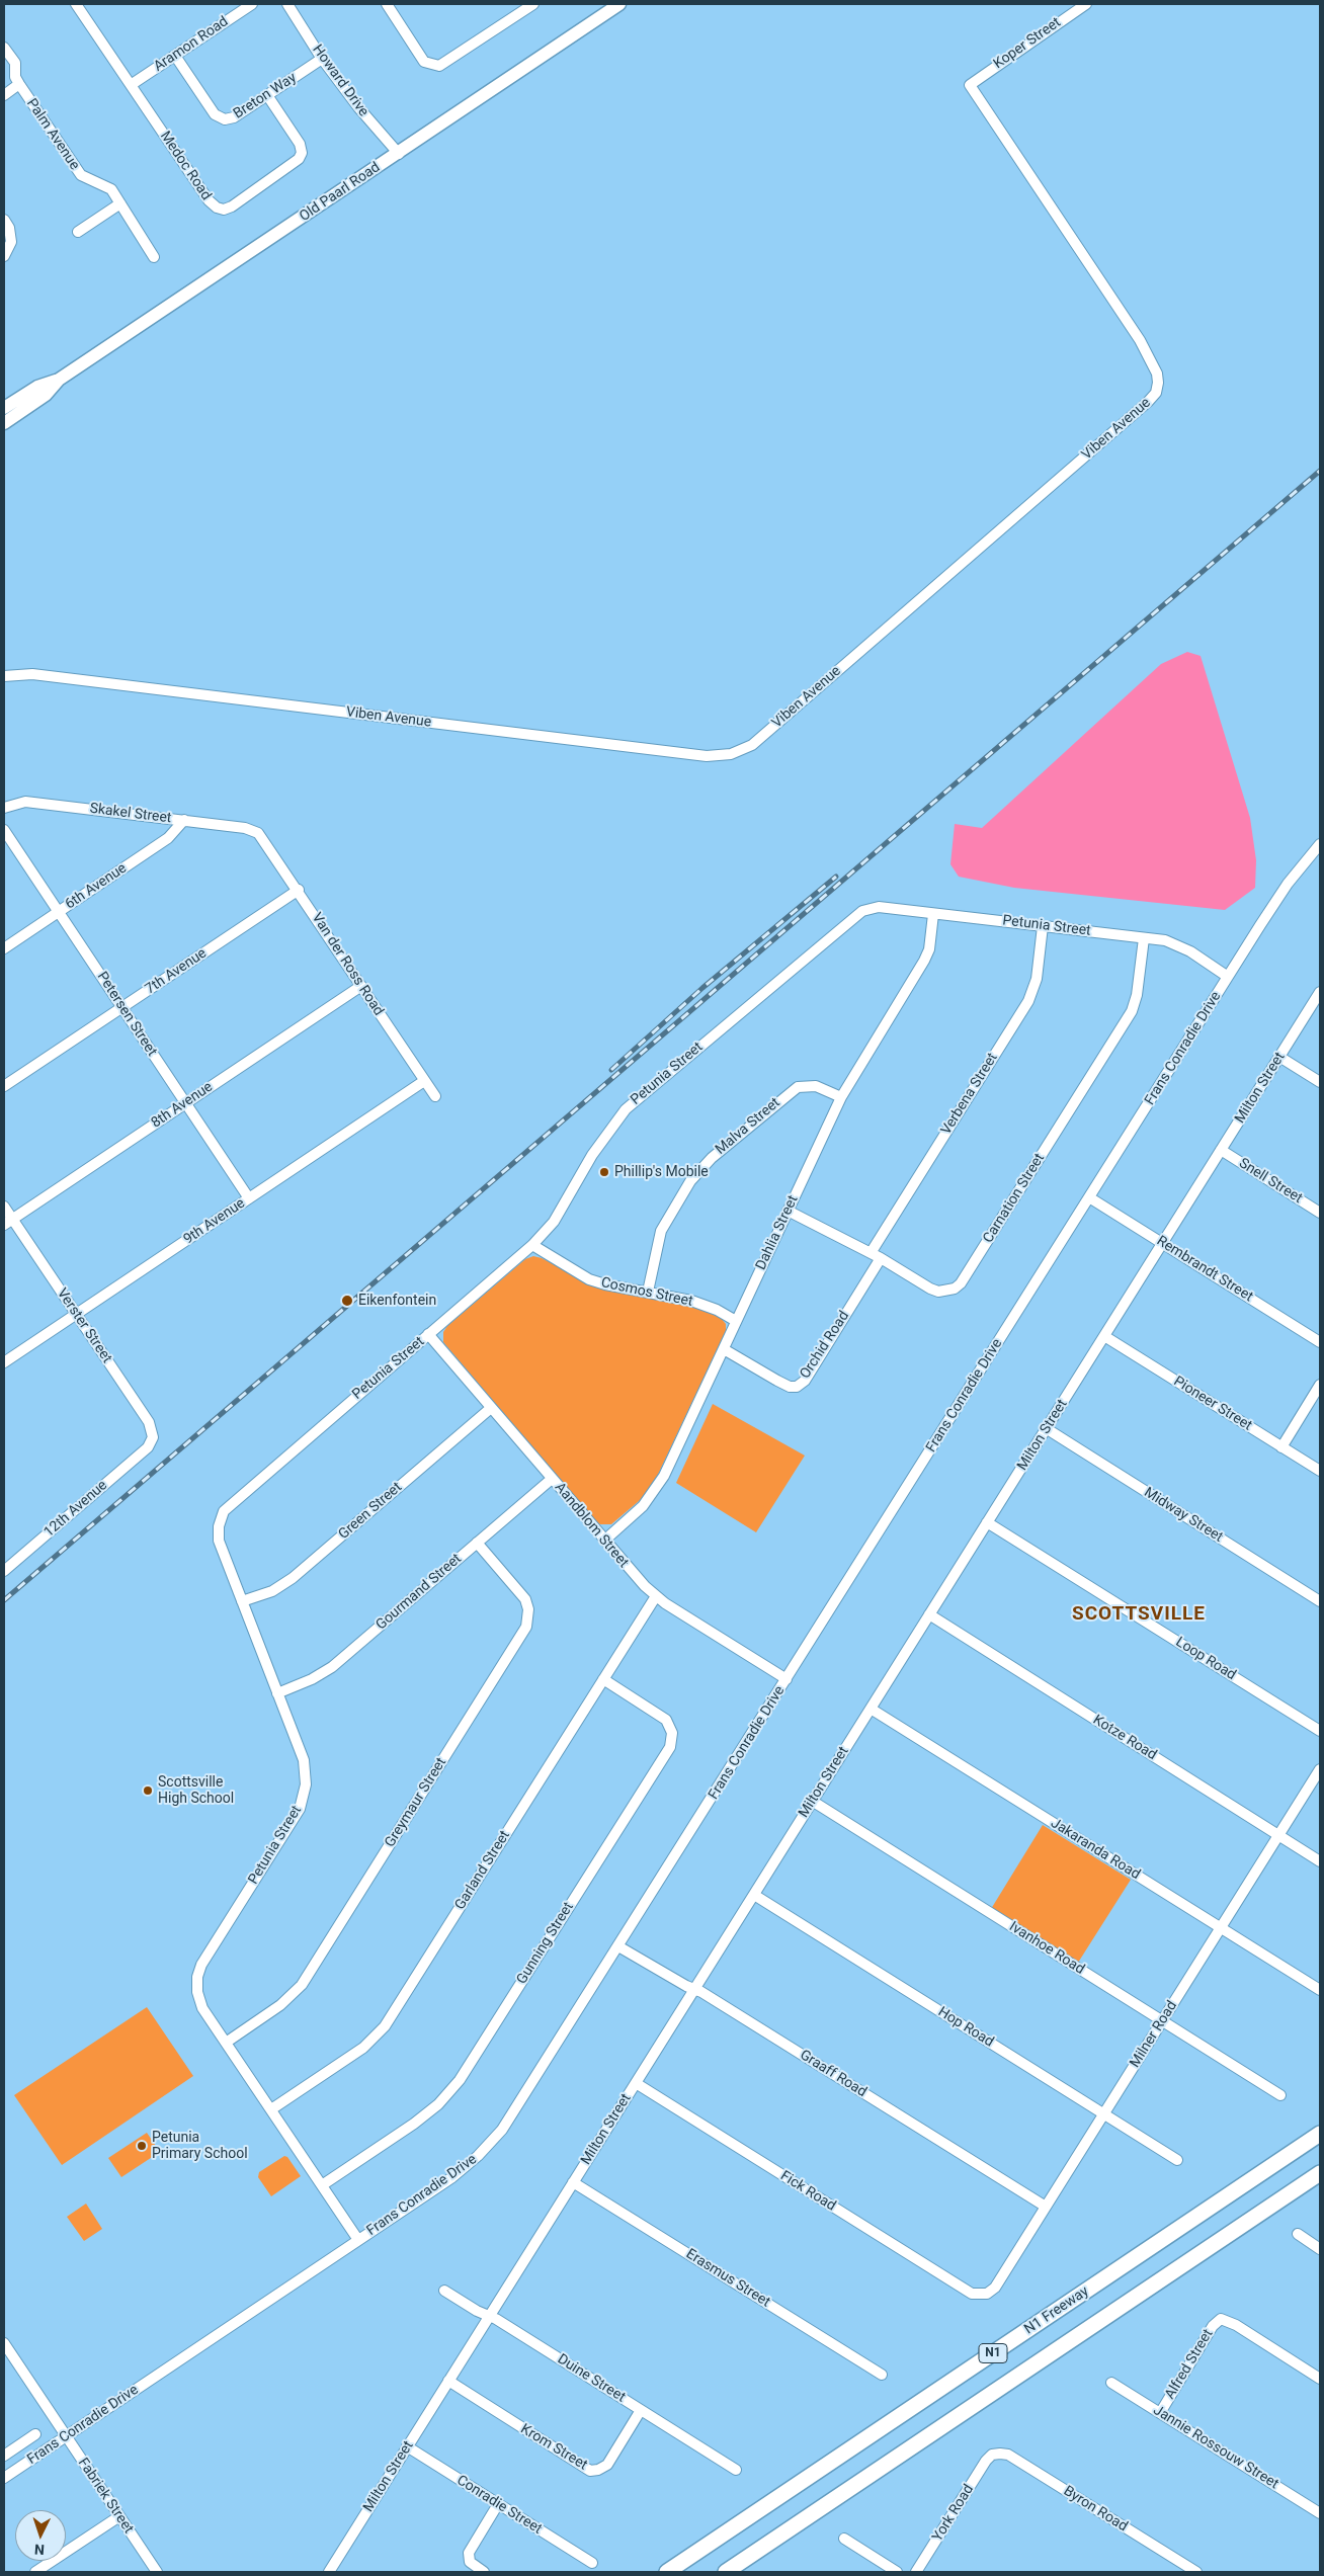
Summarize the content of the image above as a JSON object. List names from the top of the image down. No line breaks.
{"streets":{"highway":["N1 Freeway","N1"],"main road":["Old Paarl Road"],"street":["Koper Street","Aramon Road","Howard Drive","Breton Way","Palm Avenue","Medoc Road","Viben Avenue","Skakel Street","6th Avenue","Petunia Street","Van der Ross Road","7th Avenue","Petersen Street","Frans Conradie Drive","Milton Street","Verbena Street","8th Avenue","Malva Street","Snell Street","Carnation Street","9th Avenue","Dahlia Street","Rembrandt Street","Cosmos Street","Verster Street","Orchid Road","Pioneer Street","12th Avenue","Green Street","Midway Street","Aandblom Street","Gourmand Street","Loop Road","Kotze Road","Greymaur Street","Jakaranda Road","Garland Street","Gunning Street","Ivanhoe Road","Hop Road","Milner Road","Graaff Road","Fick Road","Erasmus Street","Alfred Street","Duine Street","Krom Street","Jannie Rossouw Street","Fabriek Street","Conradie Street","Byron Road","York Road"]},"crossings":[["Koper Street","Viben Avenue"],["Aramon Road","Breton Way"],["Aramon Road","Medoc Road"],["Howard Drive","Breton Way"],["Howard Drive","Old Paarl Road"],["Breton Way","Medoc Road"],["Skakel Street","6th Avenue"],["Skakel Street","Van der Ross Road"],["6th Avenue","Petersen Street"],["Petunia Street","Frans Conradie Drive"],["Petunia Street","Verbena Street"],["Petunia Street","Carnation Street"],["Petunia Street","Dahlia Street"],["Petunia Street","Cosmos Street"],["Petunia Street","Green Street"],["Petunia Street","Aandblom Street"],["Petunia Street","Gourmand Street"],["Petunia Street","Greymaur Street"],["Petunia Street","Garland Street"],["Petunia Street","Gunning Street"],["Van der Ross Road","7th Avenue"],["Van der Ross Road","8th Avenue"],["Van der Ross Road","9th Avenue"],["7th Avenue","Petersen Street"],["Petersen Street","8th Avenue"],["Petersen Street","9th Avenue"],["Frans Conradie Drive","Rembrandt Street"],["Frans Conradie Drive","Aandblom Street"],["Frans Conradie Drive","Graaff Road"],["Frans Conradie Drive","Fabriek Street"],["Milton Street","Snell Street"],["Milton Street","Rembrandt Street"],["Milton Street","Pioneer Street"],["Milton Street","Midway Street"],["Milton Street","Loop Road"],["Milton Street","Kotze Road"],["Milton Street","Jakaranda Road"],["Milton Street","Ivanhoe Road"],["Milton Street","Hop Road"],["Milton Street","Graaff Road"],["Milton Street","Fick Road"],["Milton Street","Erasmus Street"],["Milton Street","Duine Street"],["Milton Street","Krom Street"],["Milton Street","Conradie Street"],["Verbena Street","Carnation Street"],["Verbena Street","Orchid Road"],["8th Avenue","Verster Street"],["Malva Street","Dahlia Street"],["Malva Street","Cosmos Street"],["Carnation Street","Dahlia Street"],["Carnation Street","Orchid Road"],["9th Avenue","Verster Street"],["Dahlia Street","Cosmos Street"],["Dahlia Street","Orchid Road"],["Dahlia Street","Aandblom Street"],["Verster Street","12th Avenue"],["Green Street","Aandblom Street"],["Aandblom Street","Gourmand Street"],["Aandblom Street","Garland Street"],["Gourmand Street","Greymaur Street"],["Kotze Road","Milner Road"],["Jakaranda Road","Milner Road"],["Garland Street","Gunning Street"],["Ivanhoe Road","Milner Road"],["Hop Road","Milner Road"],["Milner Road","Graaff Road"],["Milner Road","Fick Road"],["Alfred Street","Jannie Rossouw Street"],["Duine Street","Krom Street"],["Byron Road","York Road"]],"districts":["SCOTTSVILLE"],"places":["Phillip's Mobile","Eikenfontein","Scottsville High School","Petunia Primary School"],"north":"bottom"}
